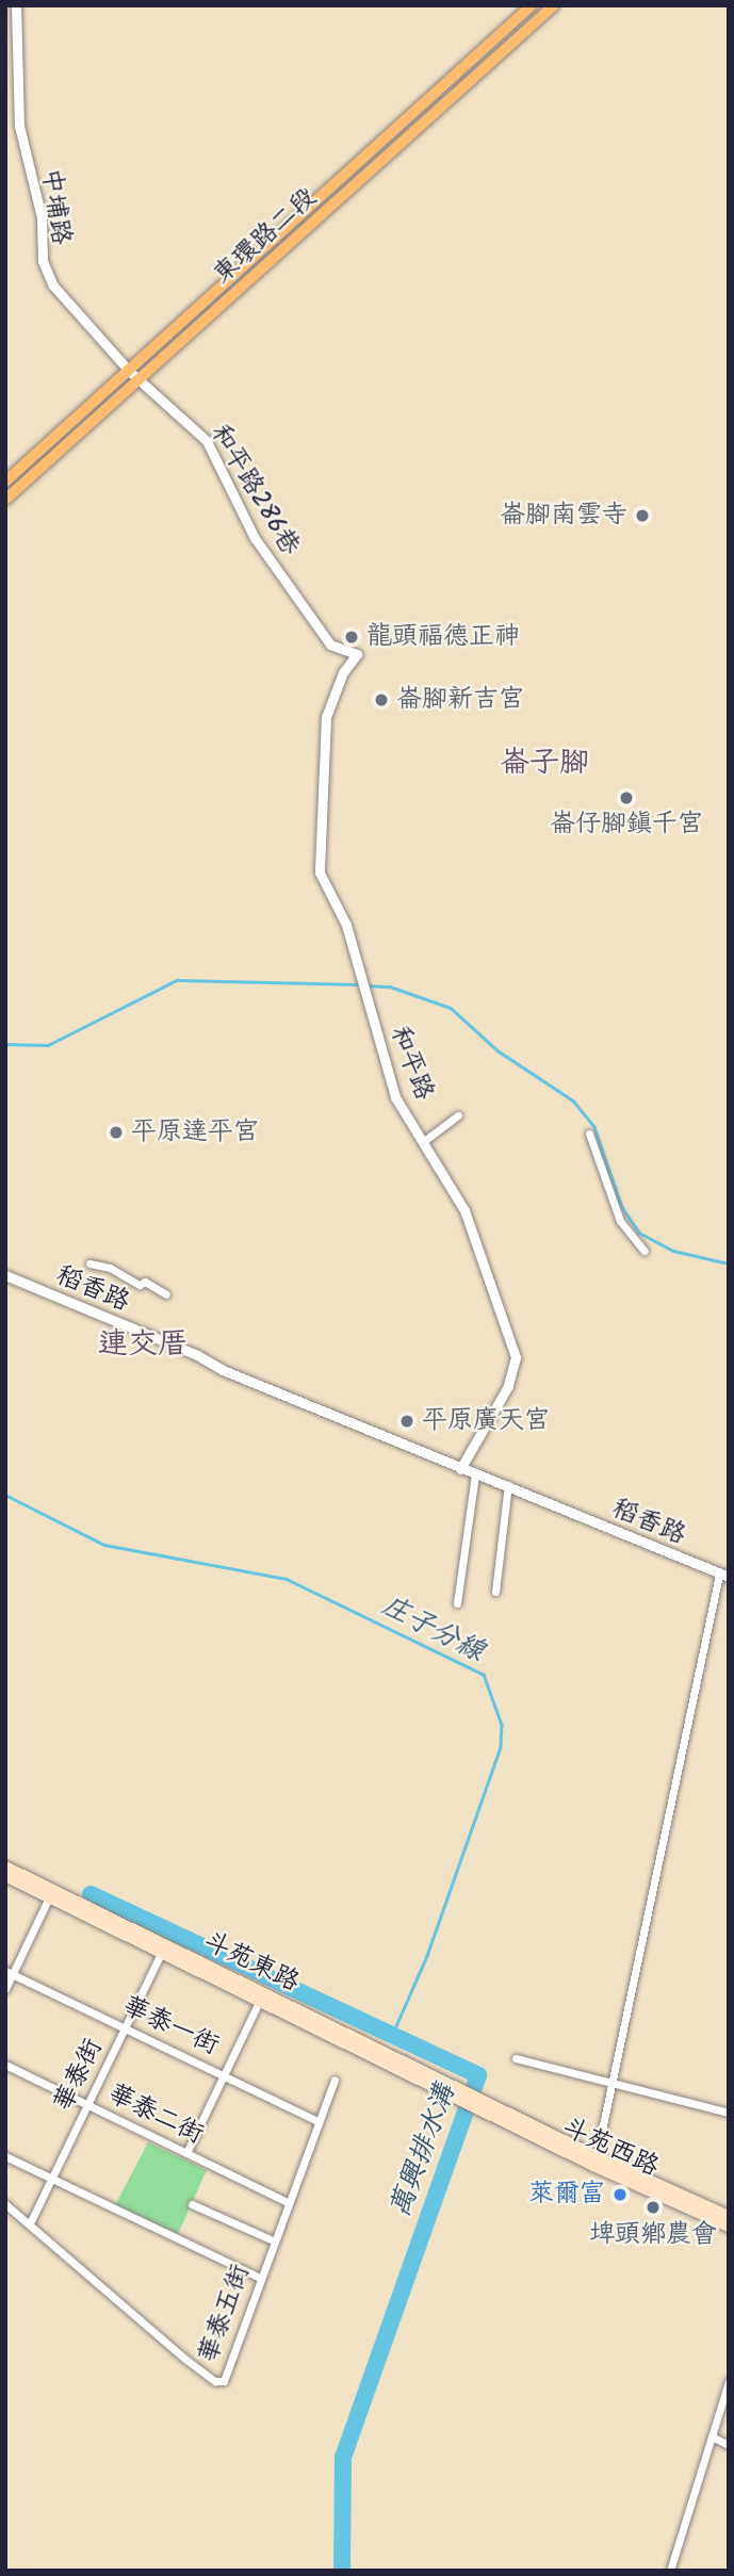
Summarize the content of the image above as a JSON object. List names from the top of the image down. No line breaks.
{"streets":{"main road":["東環路二段","斗苑東路","斗苑西路"],"street":["中埔路","和平路286巷","和平路","稻香路","華泰一街","華泰街","華泰二街","華泰五街"]},"crossings":[["中埔路","東環路二段"],["中埔路","和平路286巷"],["東環路二段","和平路286巷"],["和平路286巷","和平路"],["和平路","稻香路"],["稻香路","斗苑西路"],["斗苑東路","華泰街"],["斗苑東路","斗苑西路"],["華泰一街","華泰街"],["華泰一街","華泰五街"],["華泰街","華泰二街"],["華泰街","華泰五街"],["華泰二街","華泰五街"]],"districts":["崙子腳","連交厝"],"water":["庄子分線","萬興排水溝"],"places":["崙腳南雲寺","龍頭福德正神","崙腳新吉宮","崙仔腳鎮千宮","平原達平宮","平原廣天宮","萊爾富","埤頭鄉農會"]}
